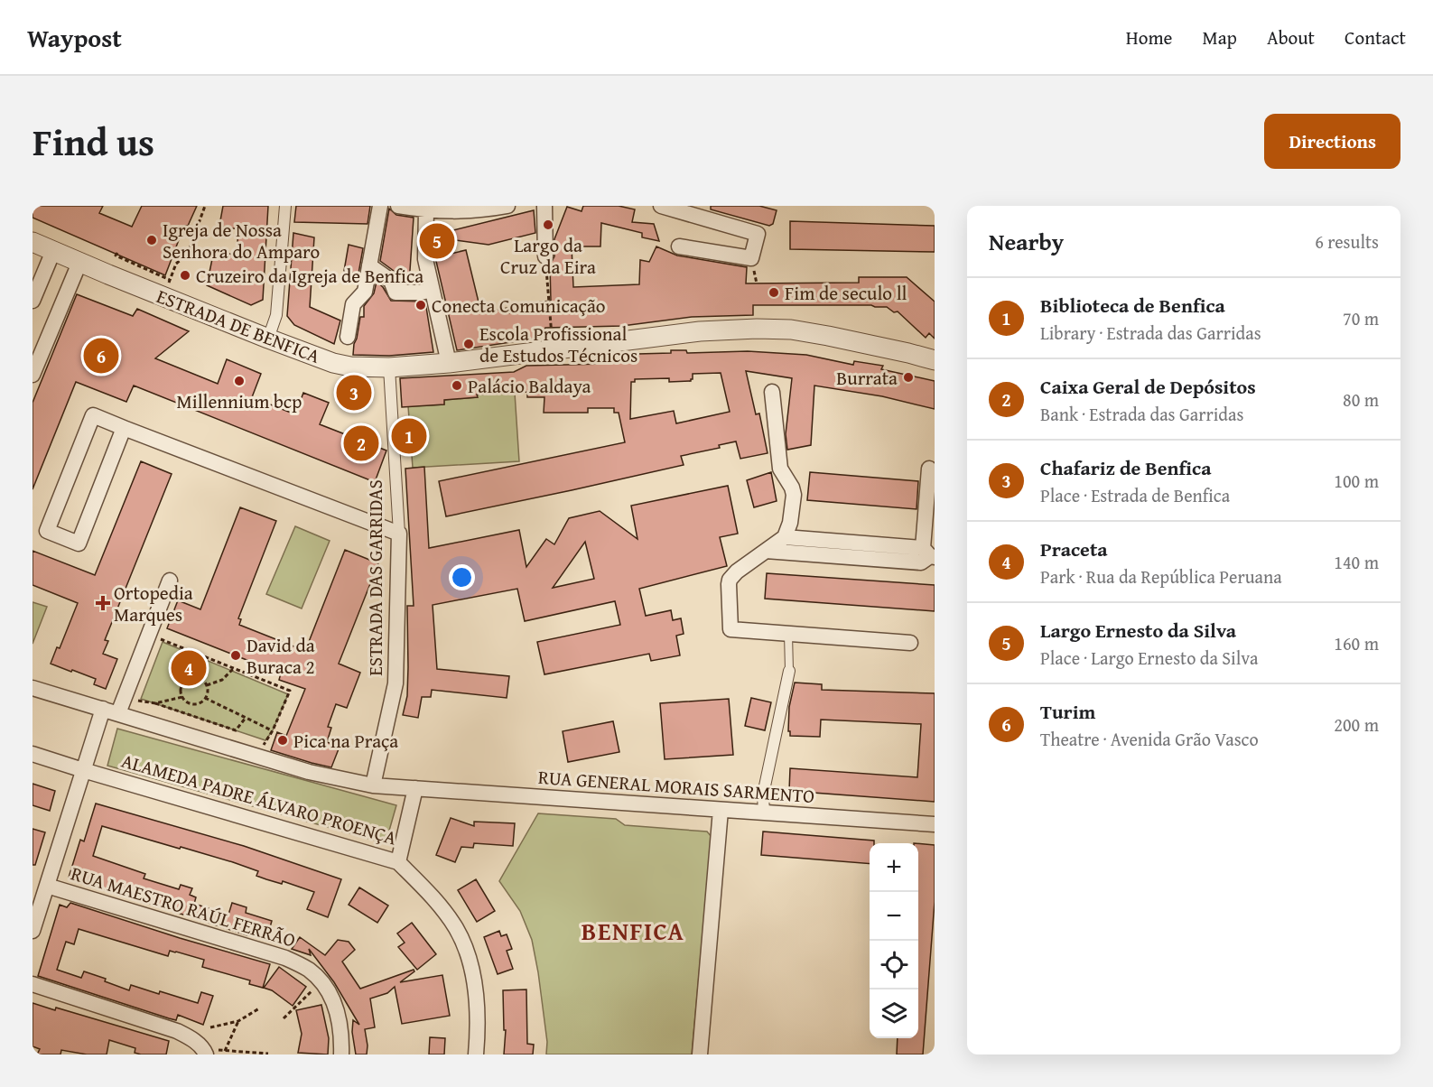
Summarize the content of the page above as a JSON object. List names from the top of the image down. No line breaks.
{"streets":{"street":["ESTRADA DE BENFICA","ESTRADA DAS GARRIDAS","RUA GENERAL MORAIS SARMENTO","ALAMEDA PADRE ÁLVARO PROENÇA","RUA MAESTRO RAÚL FERRÃO"]},"crossings":[["ESTRADA DE BENFICA","ESTRADA DAS GARRIDAS"],["RUA GENERAL MORAIS SARMENTO","ALAMEDA PADRE ÁLVARO PROENÇA"]],"districts":["BENFICA"],"places":{"other":["Largo da Cruz da Eira","Igreja de Nossa Senhora do Amparo","Cruzeiro da Igreja de Benfica","Fim de seculo ll","Conecta Comunicação","Escola Profissional de Estudos Técnicos","Burrata","Millennium bcp","Palácio Baldaya","David da Buraca 2","Pica na Praça"],"health":["Ortopedia Marques"]},"page":{"header":"Waypost","nav":["Home","Map","About","Contact"],"title":"Find us","buttons":"Directions","heading":["Nearby","6 results"],"pins":["5","6","3","1","2","4"],"list":[{"mark":"1","name":"Biblioteca de Benfica","note":"Library · Estrada das Garridas","value":"70 m"},{"mark":"2","name":"Caixa Geral de Depósitos","note":"Bank · Estrada das Garridas","value":"80 m"},{"mark":"3","name":"Chafariz de Benfica","note":"Place · Estrada de Benfica","value":"100 m"},{"mark":"4","name":"Praceta","note":"Park · Rua da República Peruana","value":"140 m"},{"mark":"5","name":"Largo Ernesto da Silva","note":"Place · Largo Ernesto da Silva","value":"160 m"},{"mark":"6","name":"Turim","note":"Theatre · Avenida Grão Vasco","value":"200 m"}],"map_buttons":["+","−"]}}
